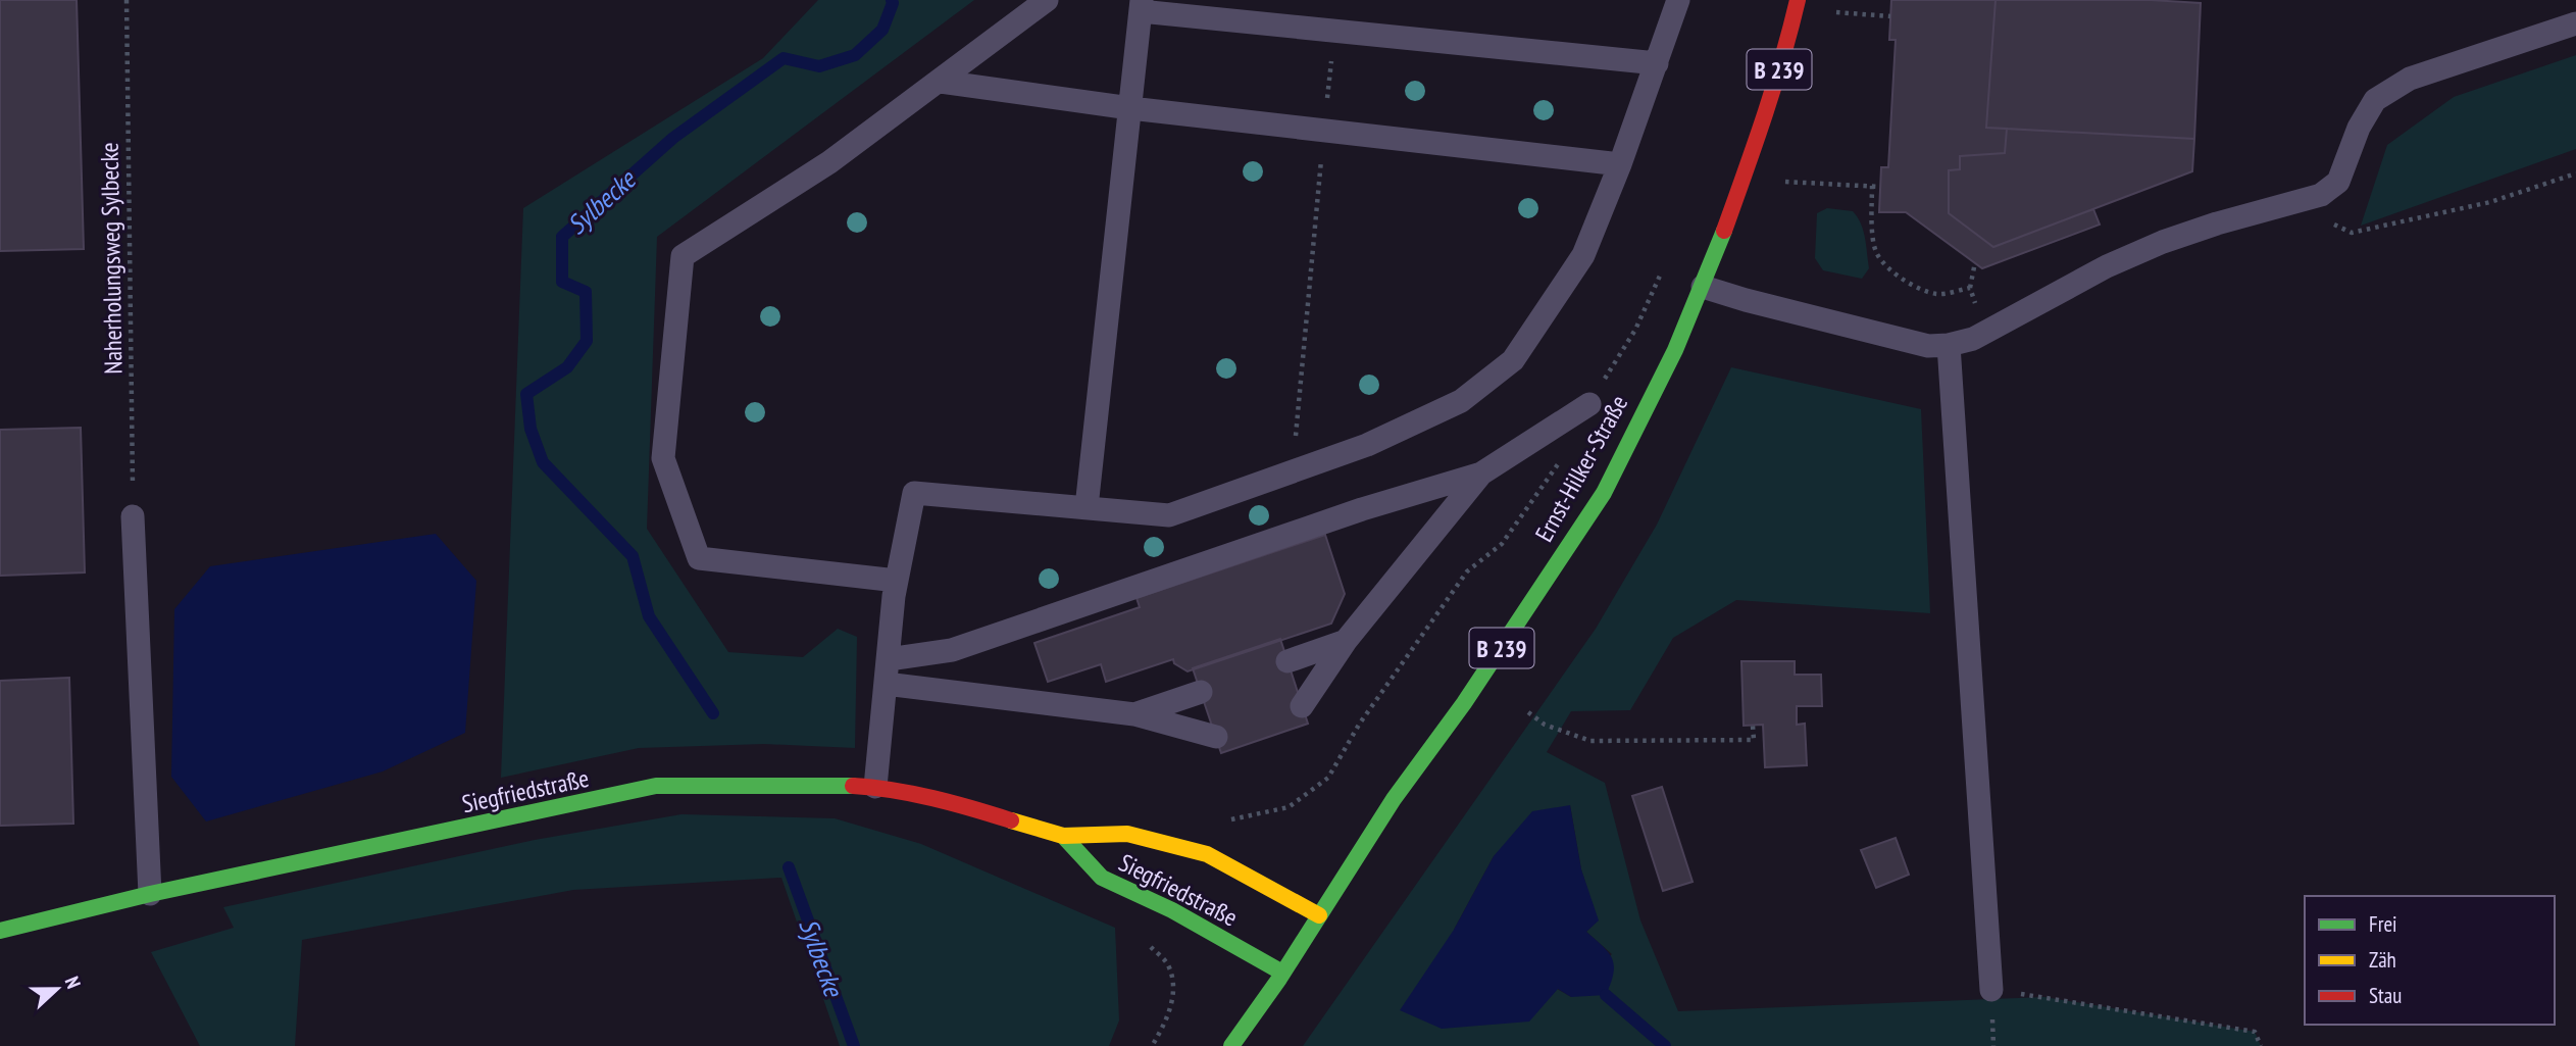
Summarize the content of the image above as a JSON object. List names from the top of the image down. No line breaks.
{"streets":{"street":["B 239","Ernst-Hilker-Straße","Siegfriedstraße"],"path":["Naherholungsweg Sylbecke"]},"crossings":[["B 239","Ernst-Hilker-Straße"],["B 239","Siegfriedstraße"],["Ernst-Hilker-Straße","Siegfriedstraße"]],"water":["Sylbecke"],"legend":["Frei","Zäh","Stau"],"north":"right"}
